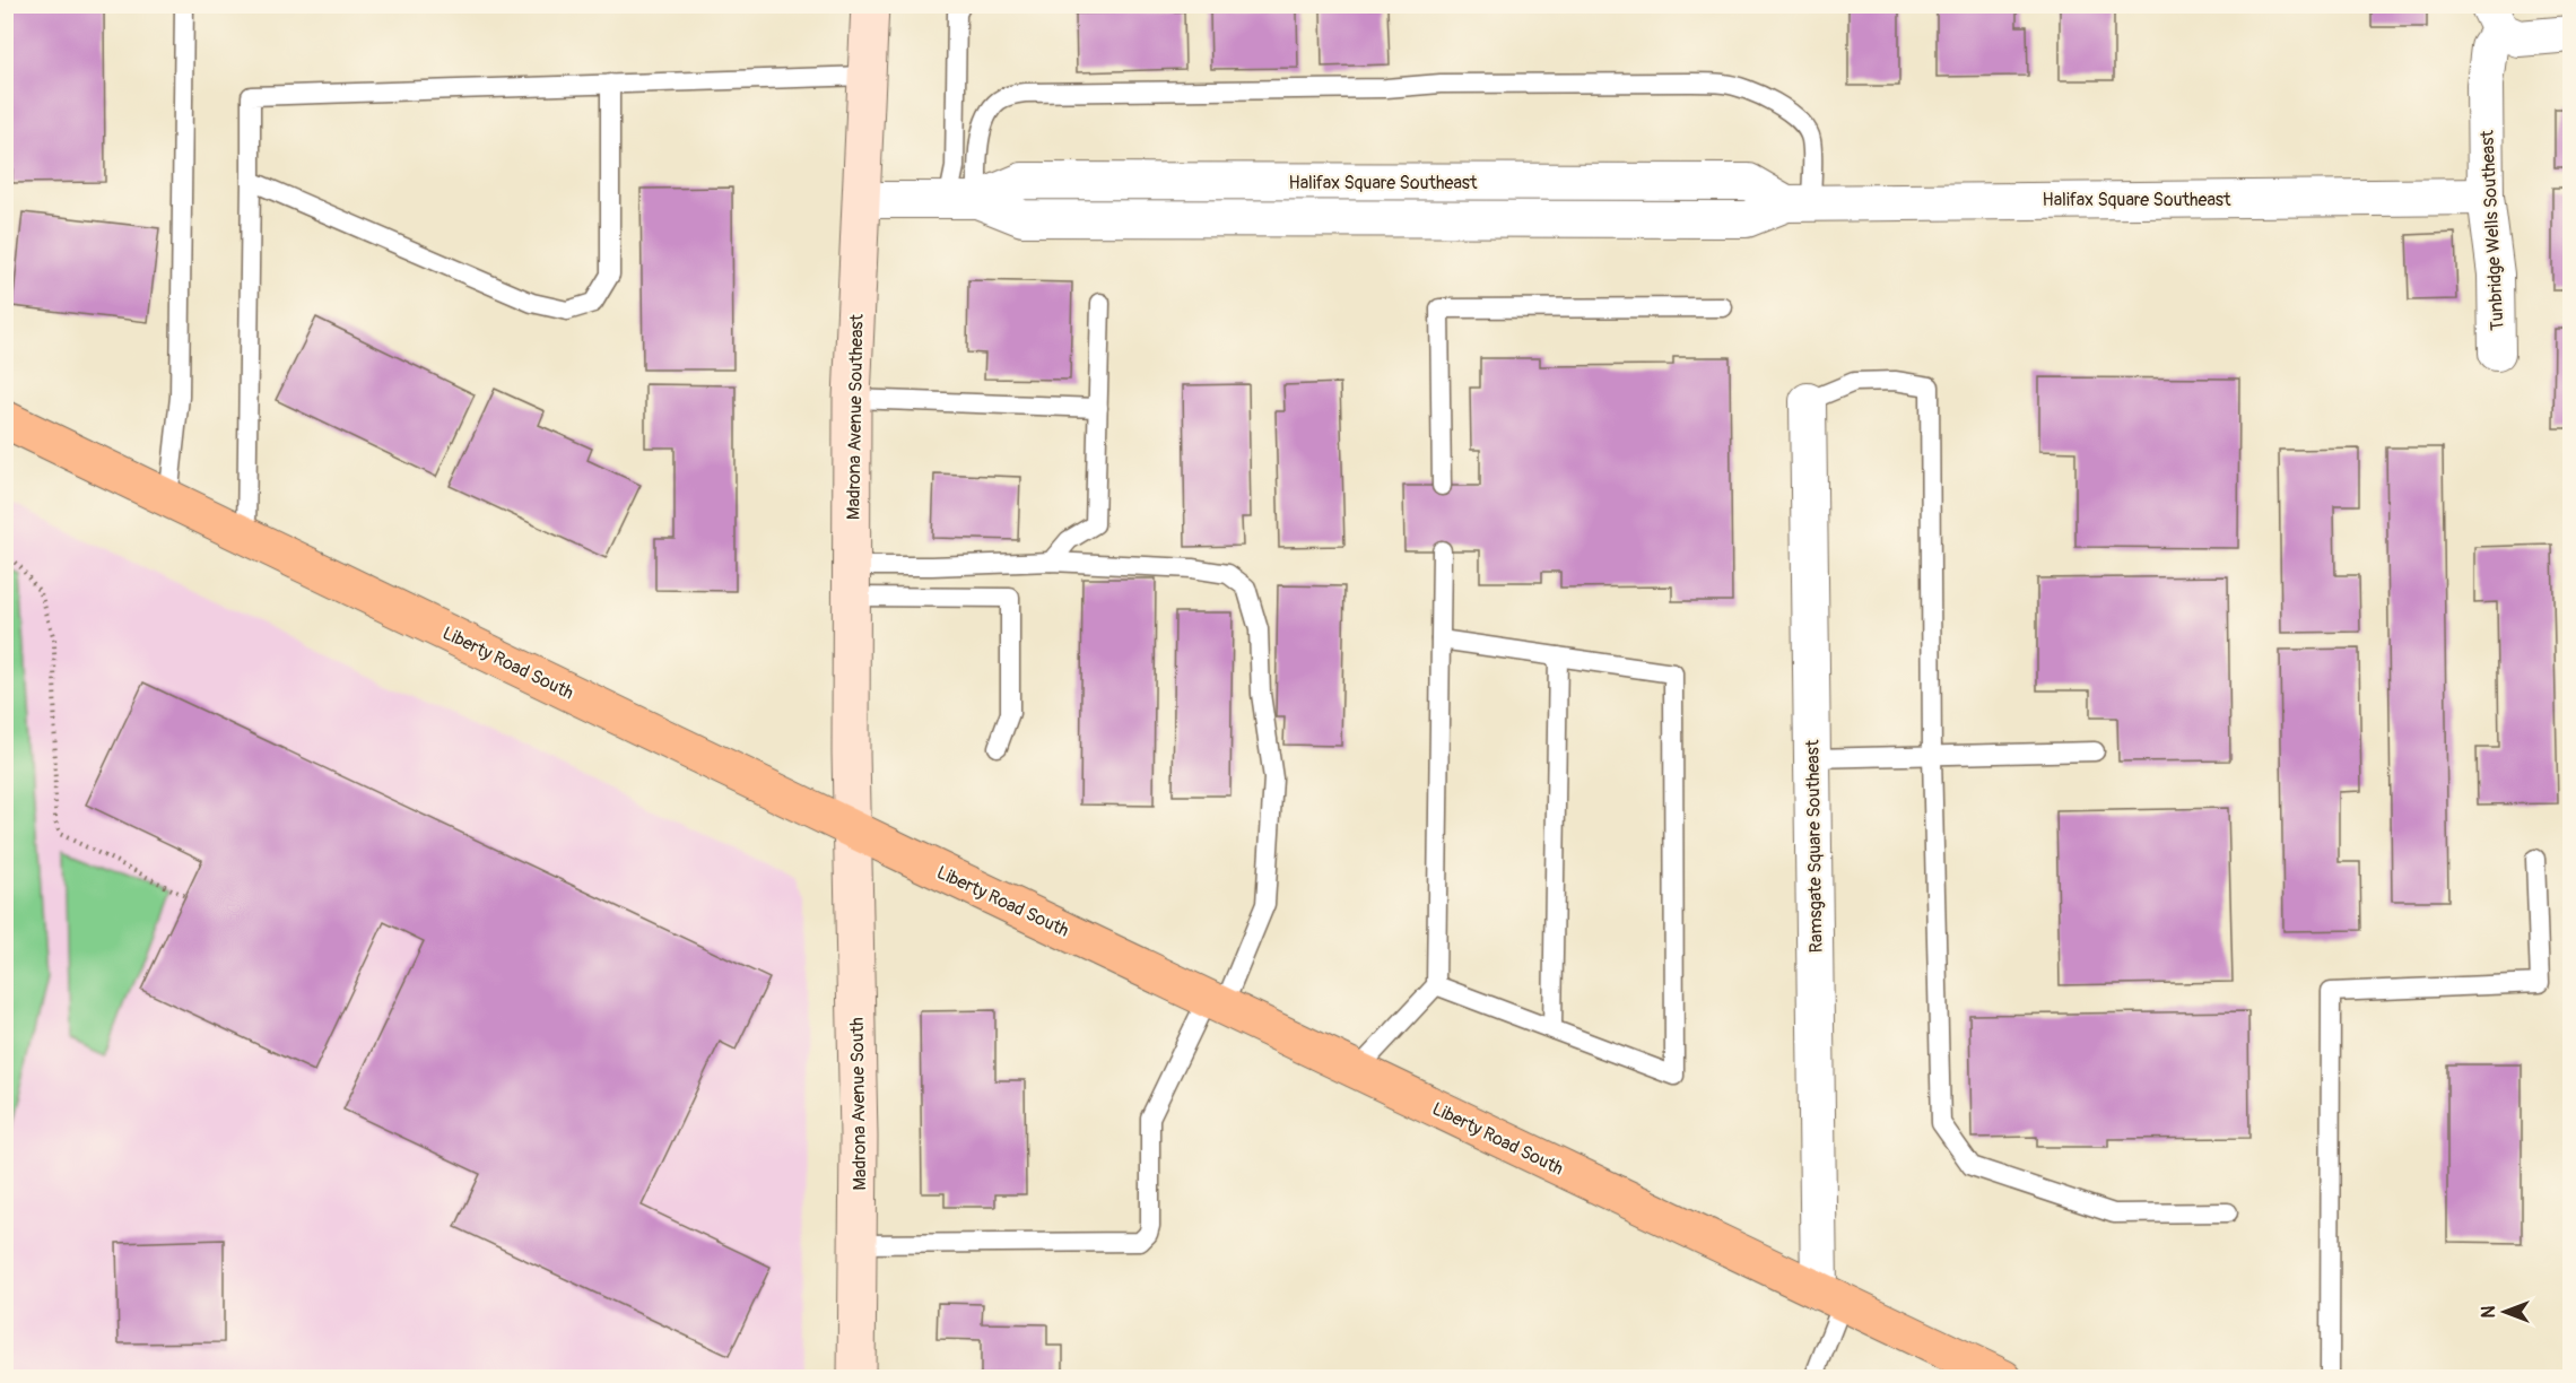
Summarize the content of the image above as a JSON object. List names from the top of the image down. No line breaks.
{"streets":{"main road":["Madrona Avenue Southeast","Liberty Road South","Madrona Avenue South"],"street":["Halifax Square Southeast","Tunbridge Wells Southeast","Ramsgate Square Southeast"]},"crossings":[["Halifax Square Southeast","Tunbridge Wells Southeast"],["Halifax Square Southeast","Madrona Avenue Southeast"],["Madrona Avenue Southeast","Liberty Road South"],["Madrona Avenue Southeast","Madrona Avenue South"],["Liberty Road South","Ramsgate Square Southeast"],["Liberty Road South","Madrona Avenue South"]],"north":"left"}
